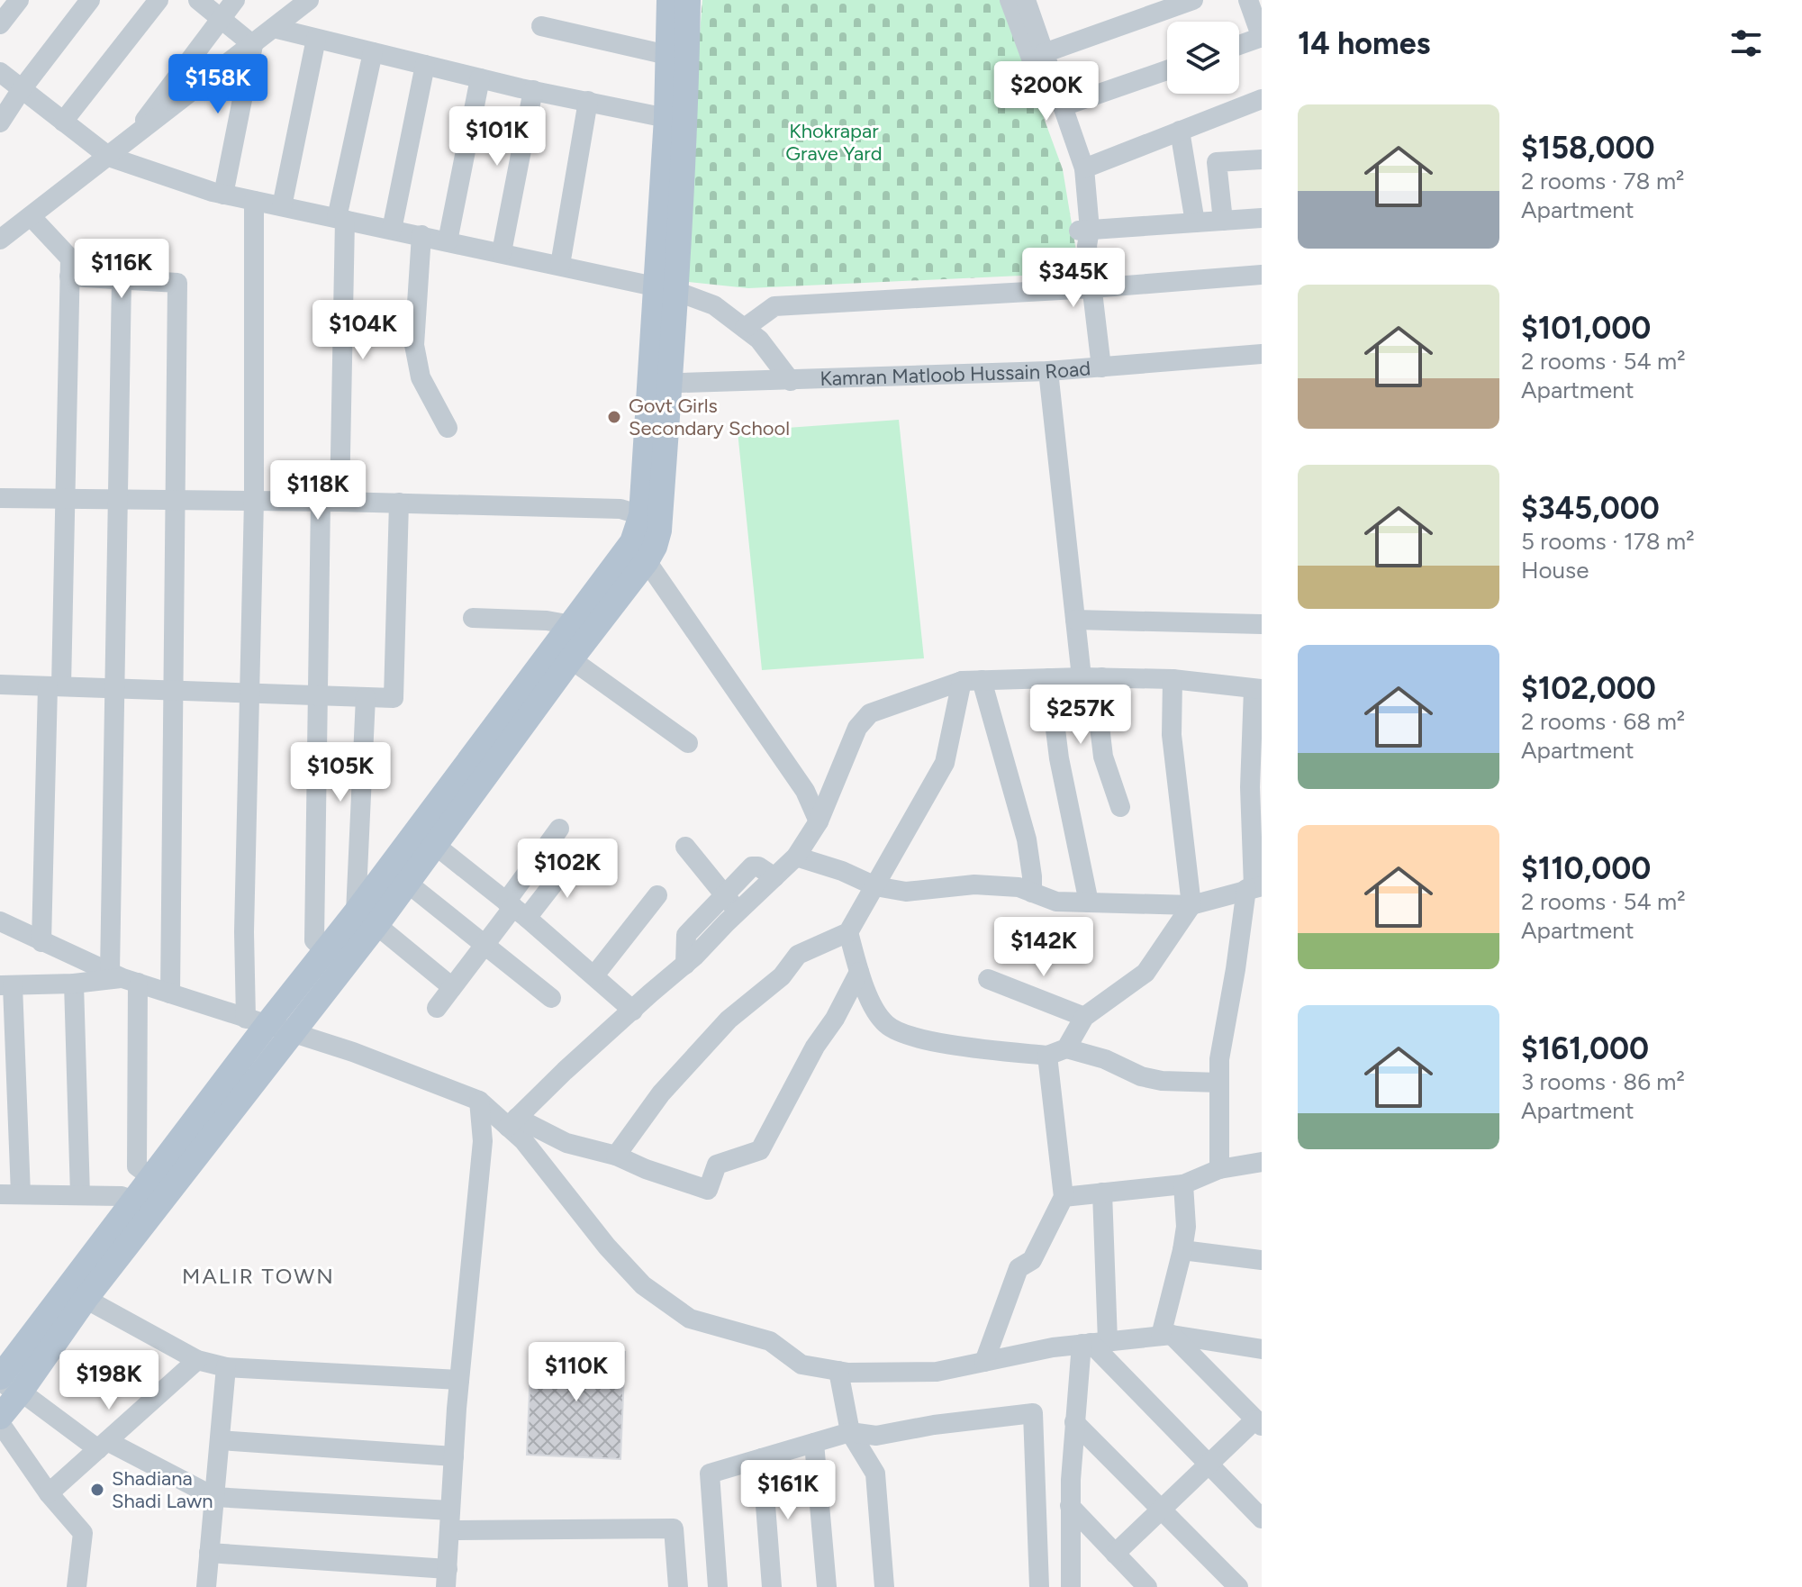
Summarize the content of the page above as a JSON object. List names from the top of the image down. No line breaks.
{"streets":{"street":["Kamran Matloob Hussain Road"]},"districts":["MALIR TOWN"],"parks":["Khokrapar Grave Yard"],"places":["Govt Girls Secondary School","Shadiana Shadi Lawn"],"page":{"heading":"14 homes","price":["$158K","$200K","$101K","$116K","$345K","$104K","$118K","$257K","$105K","$102K","$142K","$110K","$198K","$161K"],"list":[{"name":"$158,000","note":"2 rooms · 78 m² · Apartment"},{"name":"$101,000","note":"2 rooms · 54 m² · Apartment"},{"name":"$345,000","note":"5 rooms · 178 m² · House"},{"name":"$102,000","note":"2 rooms · 68 m² · Apartment"},{"name":"$110,000","note":"2 rooms · 54 m² · Apartment"},{"name":"$161,000","note":"3 rooms · 86 m² · Apartment"}]}}
